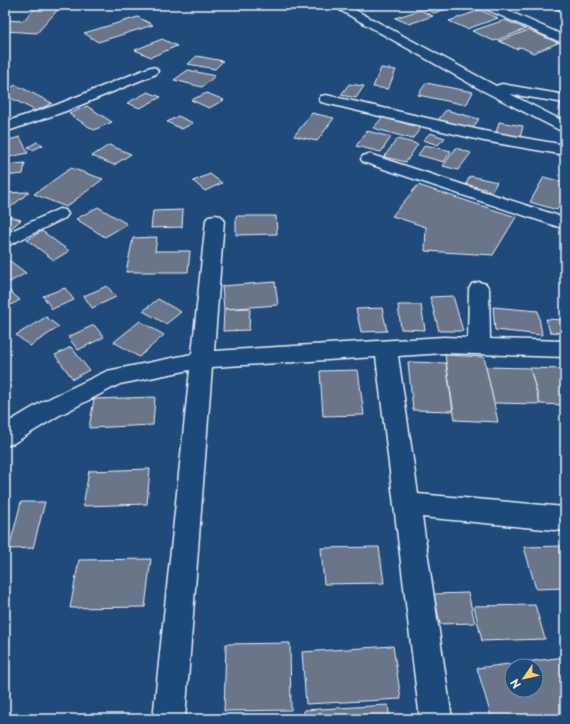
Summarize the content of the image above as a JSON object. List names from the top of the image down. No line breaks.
{"north":"bottom left"}
